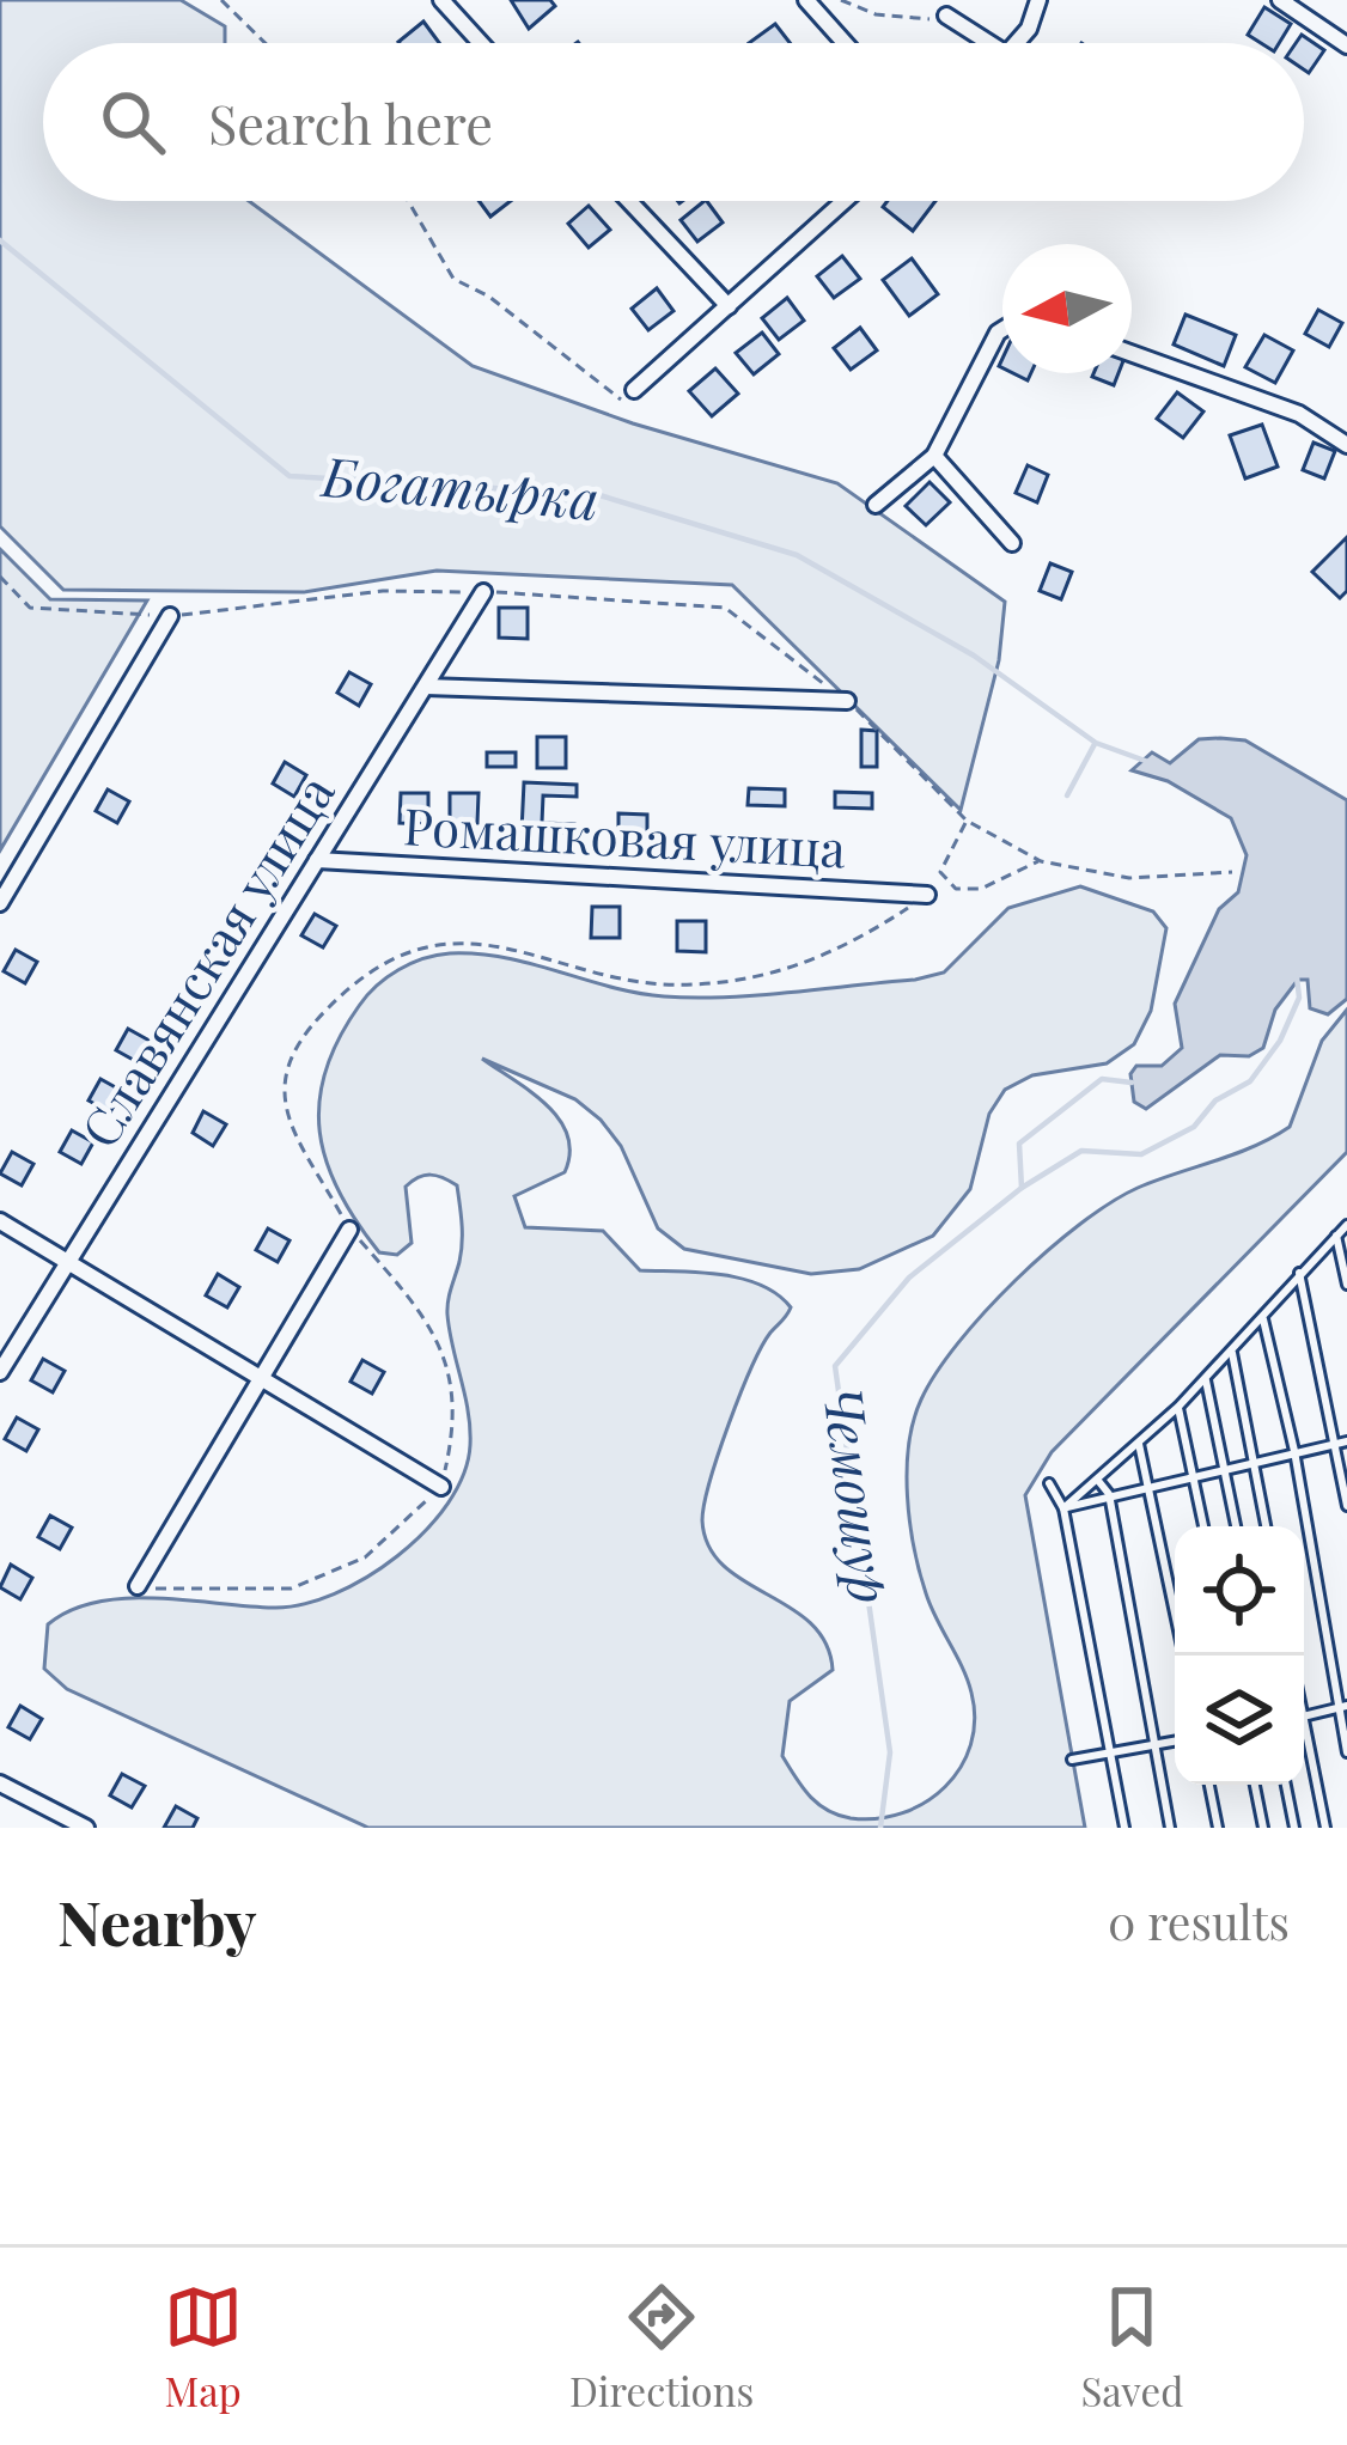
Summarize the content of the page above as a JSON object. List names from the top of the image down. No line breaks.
{"streets":{"street":["Ромашковая улица","Славянская улица"]},"crossings":[["Ромашковая улица","Славянская улица"]],"water":["Богатырка","Чемошур"],"north":"left","page":{"search":"Search here","heading":["Nearby","0 results"],"nav":["Map","Directions","Saved"]}}
